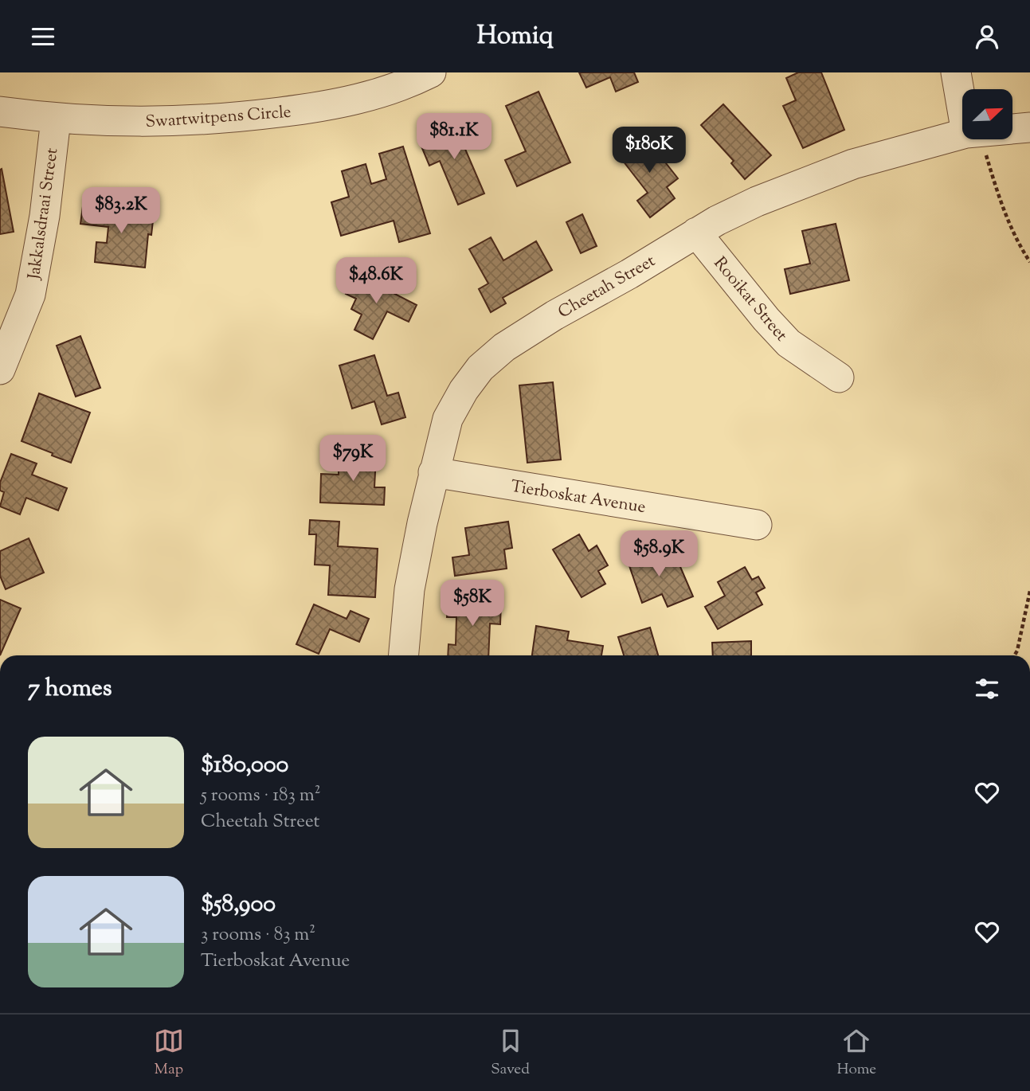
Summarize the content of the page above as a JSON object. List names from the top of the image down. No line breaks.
{"streets":{"street":["Swartwitpens Circle","Jakkalsdraai Street","Cheetah Street","Rooikat Street","Tierboskat Avenue"]},"crossings":[["Swartwitpens Circle","Jakkalsdraai Street"],["Cheetah Street","Rooikat Street"],["Cheetah Street","Tierboskat Avenue"]],"north":"top right","page":{"header":"Homiq","price":["$81.1K","$180K","$83.2K","$48.6K","$79K","$58.9K","$58K"],"heading":"7 homes","list":[{"name":"$180,000","note":"5 rooms · 183 m² · Cheetah Street"},{"name":"$58,900","note":"3 rooms · 83 m² · Tierboskat Avenue"}],"tabs":["Map","Saved","Home"]}}
